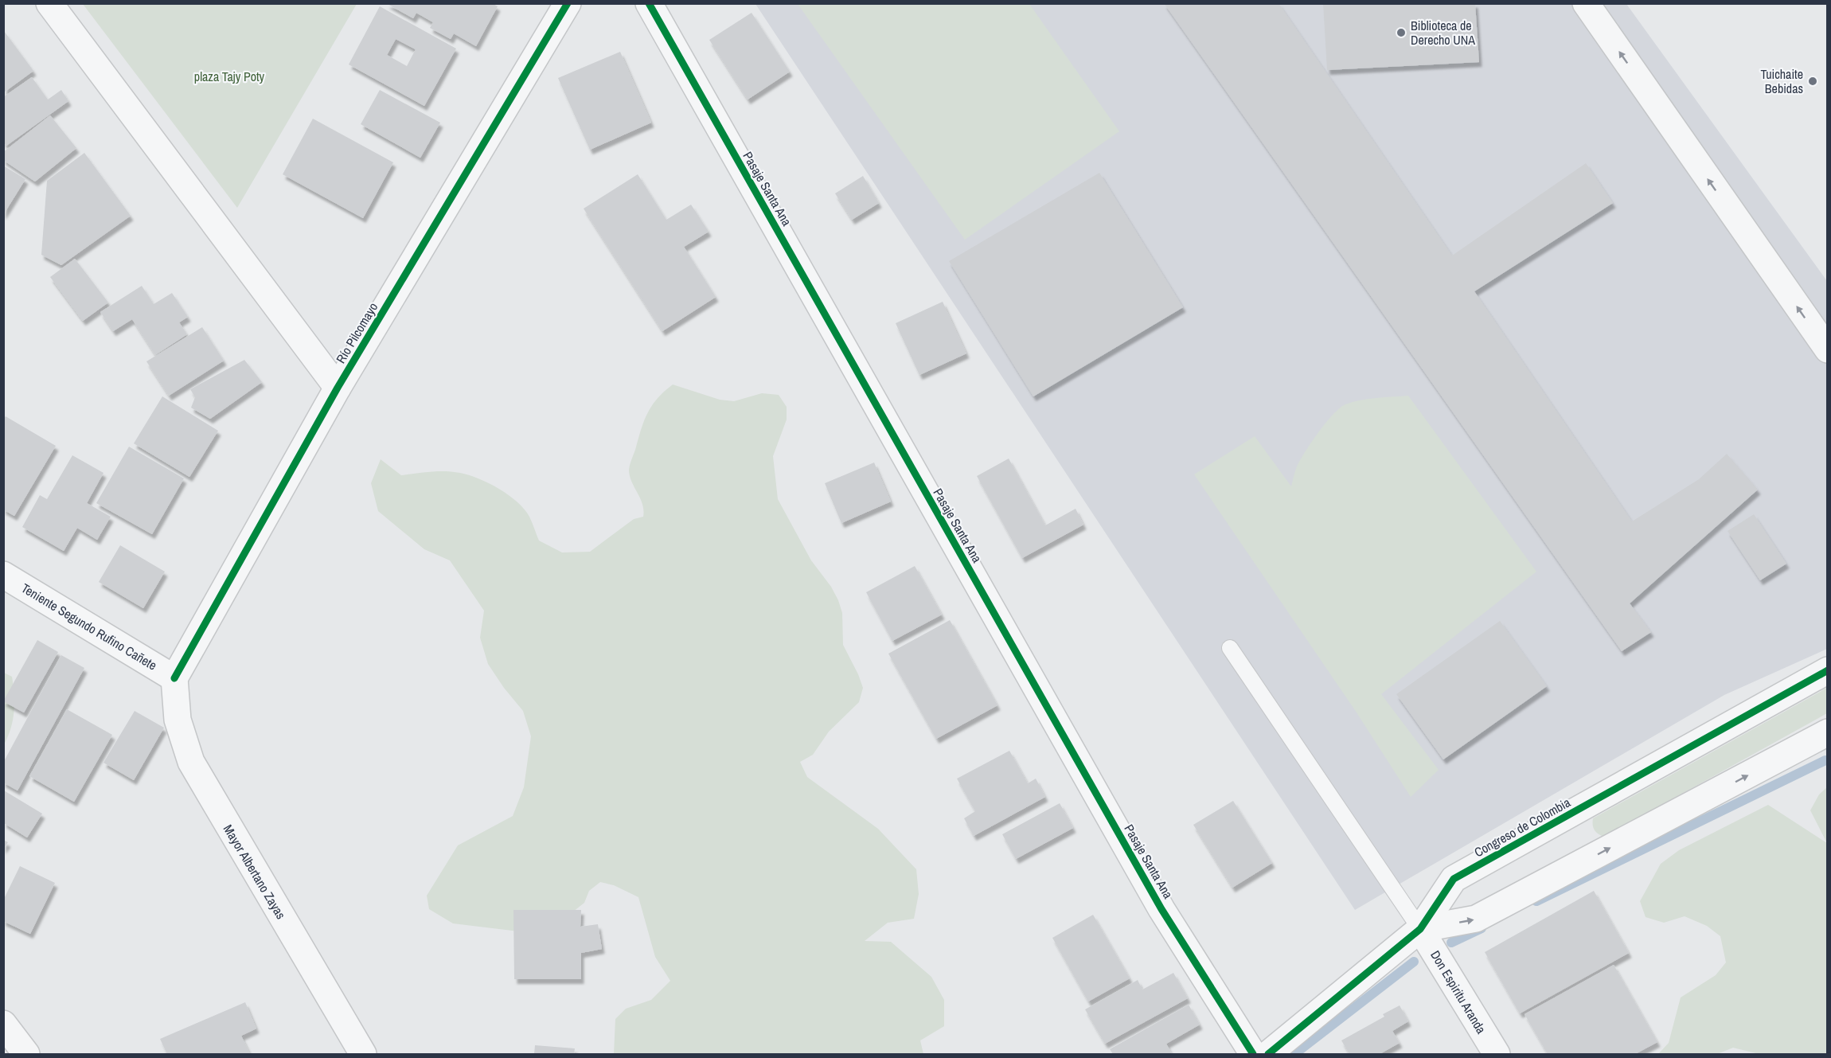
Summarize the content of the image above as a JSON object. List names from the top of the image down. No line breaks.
{"streets":{"street":["Pasaje Santa Ana","Río Pilcomayo","Teniente Segundo Rufino Cañete","Congreso de Colombia","Mayor Albertano Zayas","Don Espiritu Aranda"]},"crossings":[["Río Pilcomayo","Teniente Segundo Rufino Cañete"],["Río Pilcomayo","Mayor Albertano Zayas"],["Teniente Segundo Rufino Cañete","Mayor Albertano Zayas"],["Congreso de Colombia","Don Espiritu Aranda"]],"parks":["plaza Tajy Poty"],"places":["Biblioteca de Derecho UNA","Tuichaite Bebidas"]}
